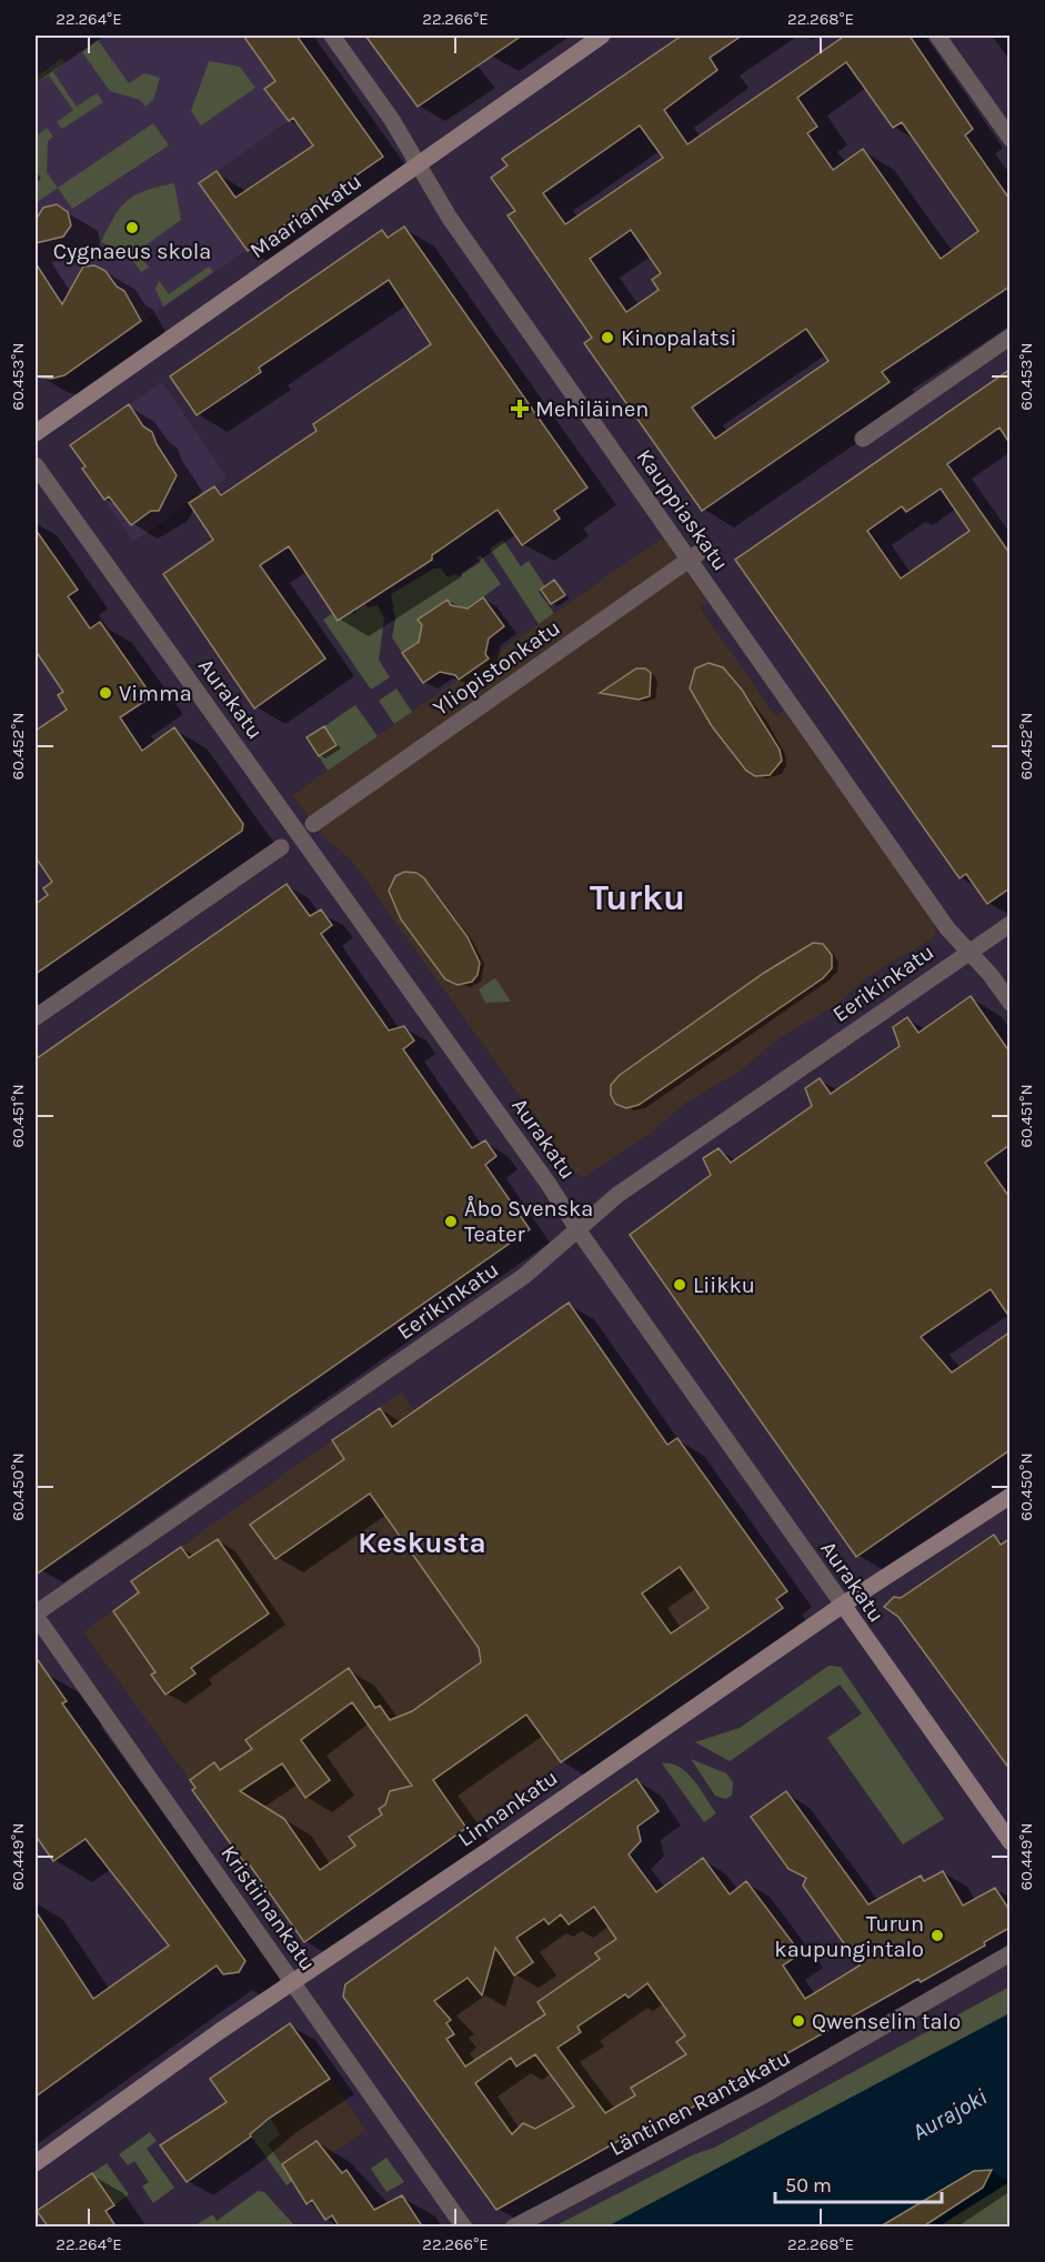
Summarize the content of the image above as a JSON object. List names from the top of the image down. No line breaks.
{"streets":{"main road":["Maariankatu","Aurakatu","Linnankatu"],"street":["Kauppiaskatu","Yliopistonkatu","Eerikinkatu","Kristiinankatu","Läntinen Rantakatu"]},"crossings":[["Maariankatu","Kauppiaskatu"],["Kauppiaskatu","Yliopistonkatu"],["Kauppiaskatu","Eerikinkatu"],["Aurakatu","Eerikinkatu"],["Aurakatu","Linnankatu"],["Eerikinkatu","Kristiinankatu"],["Linnankatu","Kristiinankatu"]],"districts":["Turku","Keskusta"],"water":["Aurajoki"],"places":{"other":["Cygnaeus skola","Kinopalatsi","Vimma","Åbo Svenska Teater","Liikku","Turun kaupungintalo","Qwenselin talo"],"health":["Mehiläinen"]},"scale_bar":"50 m","coordinates":["22.264°E","22.266°E","22.268°E","60.453°N","60.452°N","60.451°N","60.450°N","60.449°N"]}
